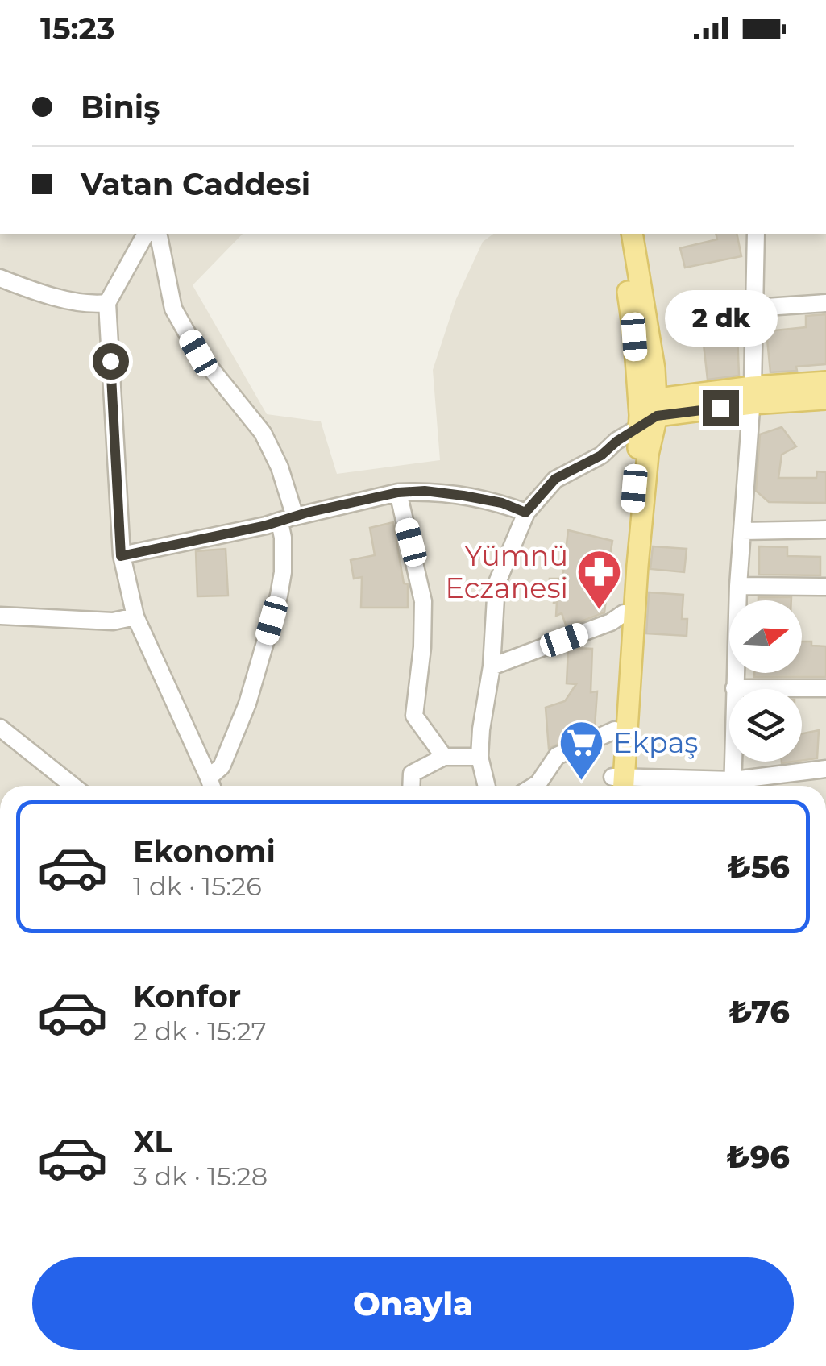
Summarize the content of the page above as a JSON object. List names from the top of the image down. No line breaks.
{"places":{"pharmacy":["Yümnü Eczanesi"],"supermarket":["Ekpaş"]},"north":"right","page":{"status":"15:23","banner":["Biniş","Vatan Caddesi"],"bubble":"2 dk","list":[{"name":"Ekonomi","note":"1 dk · 15:26","value":"₺56"},{"name":"Konfor","note":"2 dk · 15:27","value":"₺76"},{"name":"XL","note":"3 dk · 15:28","value":"₺96"}],"buttons":"Onayla"}}
